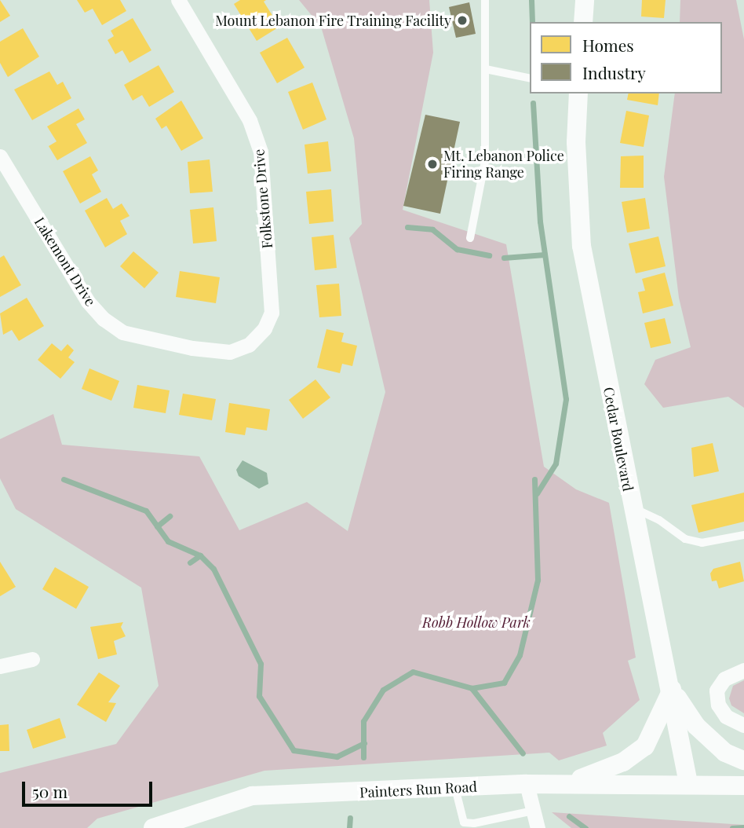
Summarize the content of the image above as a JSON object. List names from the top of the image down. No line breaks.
{"streets":{"street":["Folkstone Drive","Lakemont Drive","Cedar Boulevard","Painters Run Road"]},"crossings":[["Folkstone Drive","Lakemont Drive"],["Cedar Boulevard","Painters Run Road"]],"parks":["Robb Hollow Park"],"places":["Mount Lebanon Fire Training Facility","Mt. Lebanon Police Firing Range"],"legend":["Homes","Industry"],"scale_bar":"50 m"}
